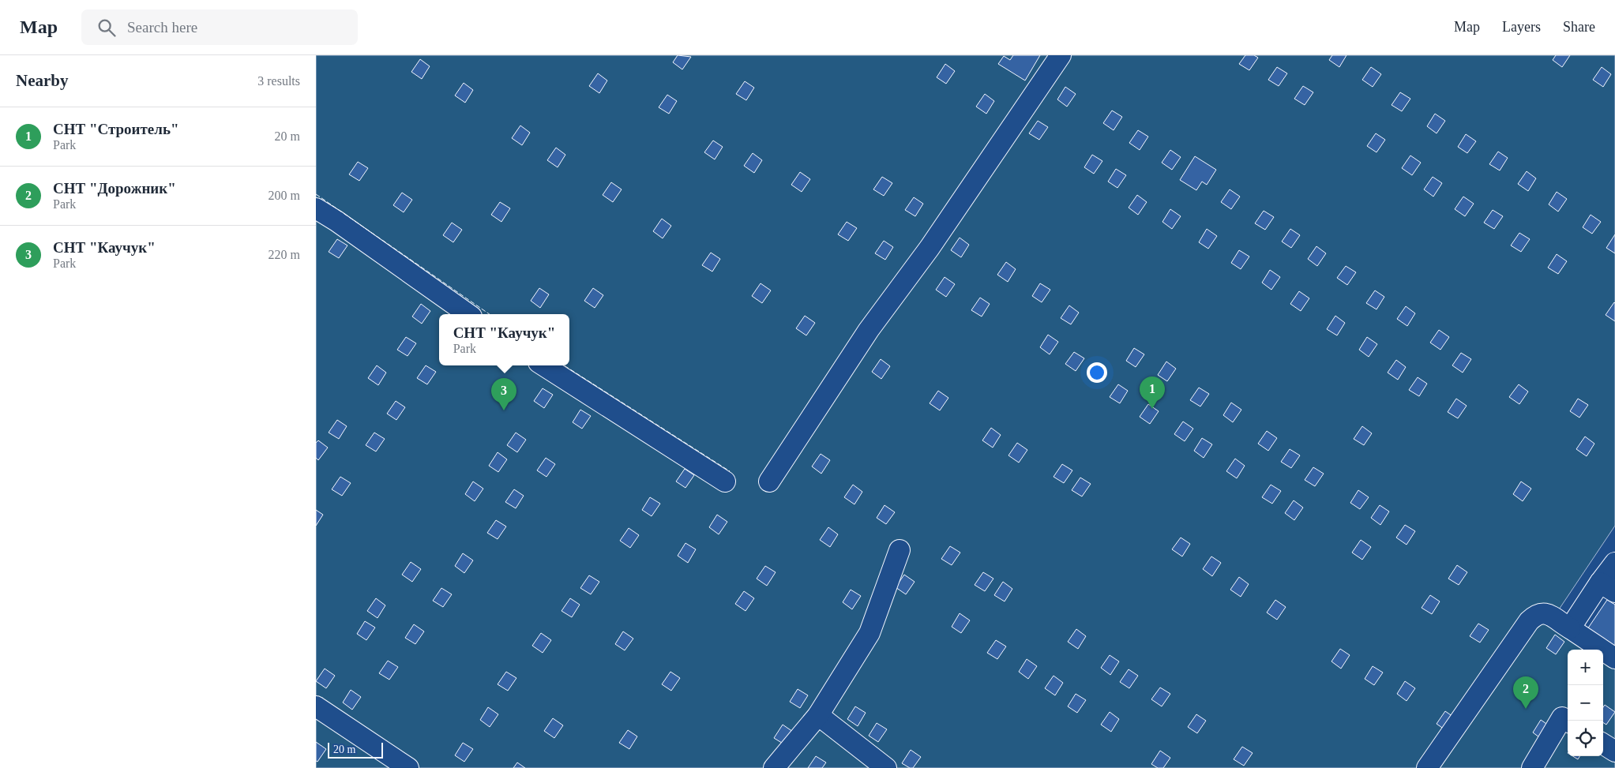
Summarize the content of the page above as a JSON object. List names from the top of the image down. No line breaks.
{"scale_bar":"20 m","page":{"header":"Map","search":"Search here","nav":["Map","Layers","Share"],"heading":["Nearby","3 results"],"list":[{"mark":"1","name":"СНТ \"Строитель\"","note":"Park","value":"20 m"},{"mark":"2","name":"СНТ \"Дорожник\"","note":"Park","value":"200 m"},{"mark":"3","name":"СНТ \"Каучук\"","note":"Park","value":"220 m"}],"popup":["СНТ \"Каучук\"","Park"],"pins":["1","3","2"],"map_buttons":["+","−"],"scale":"20 m"}}
